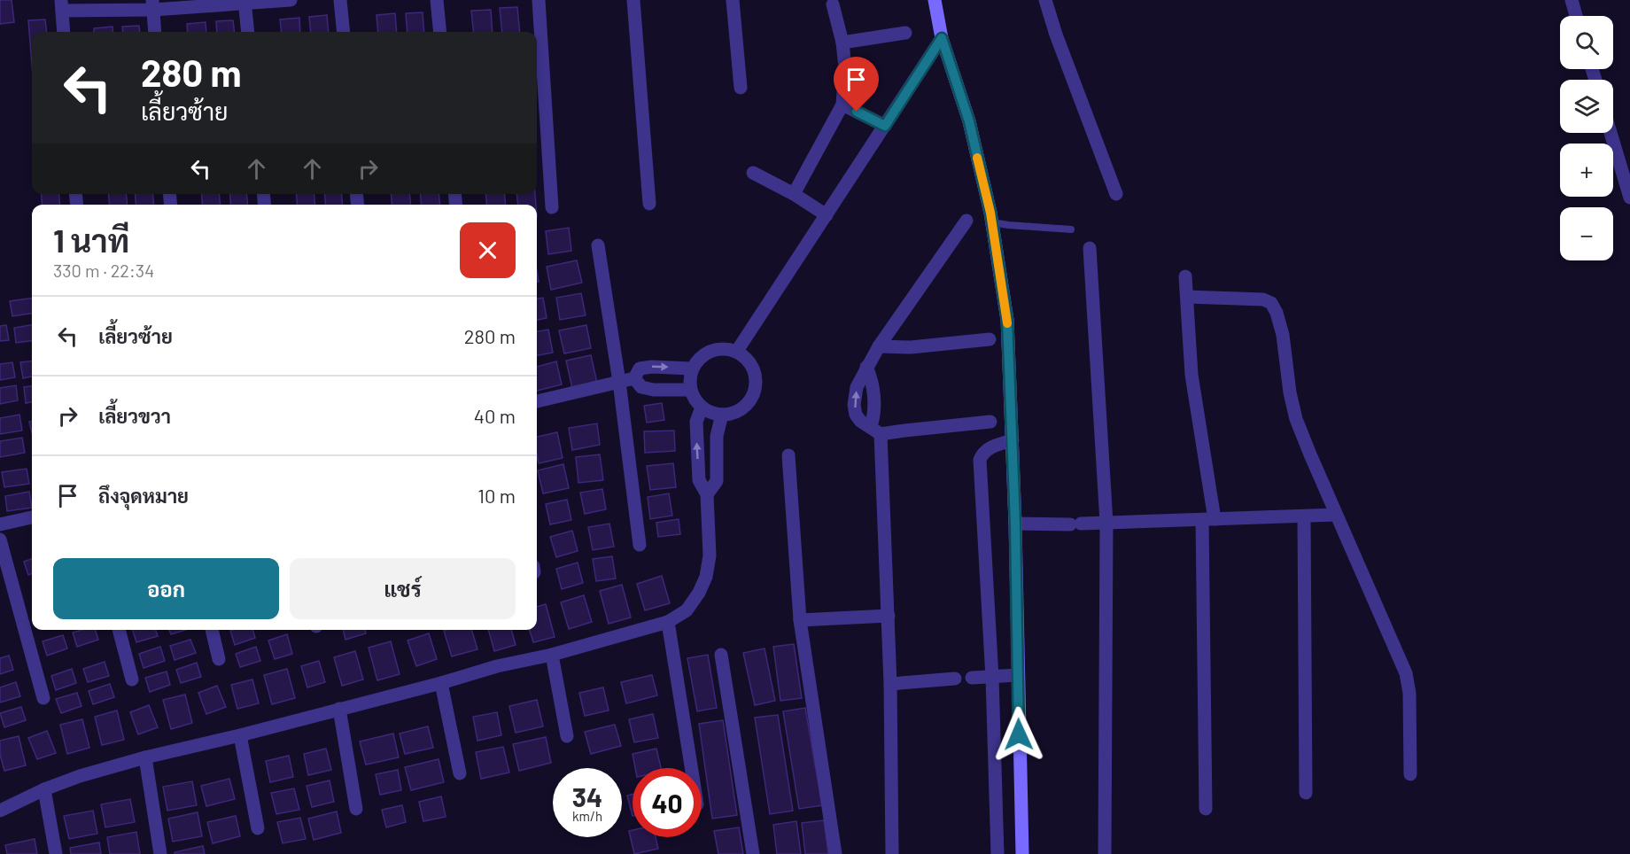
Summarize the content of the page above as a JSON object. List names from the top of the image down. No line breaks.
{"page":{"map_buttons":["+","−"],"turn":["280 m","เลี้ยวซ้าย"],"heading":["1 นาที","330 m · 22:34"],"list":[{"name":"เลี้ยวซ้าย","value":"280 m"},{"name":"เลี้ยวขวา","value":"40 m"},{"name":"ถึงจุดหมาย","value":"10 m"}],"buttons":["ออก","แชร์"],"speed":"34 km/h","limit":"40"}}
